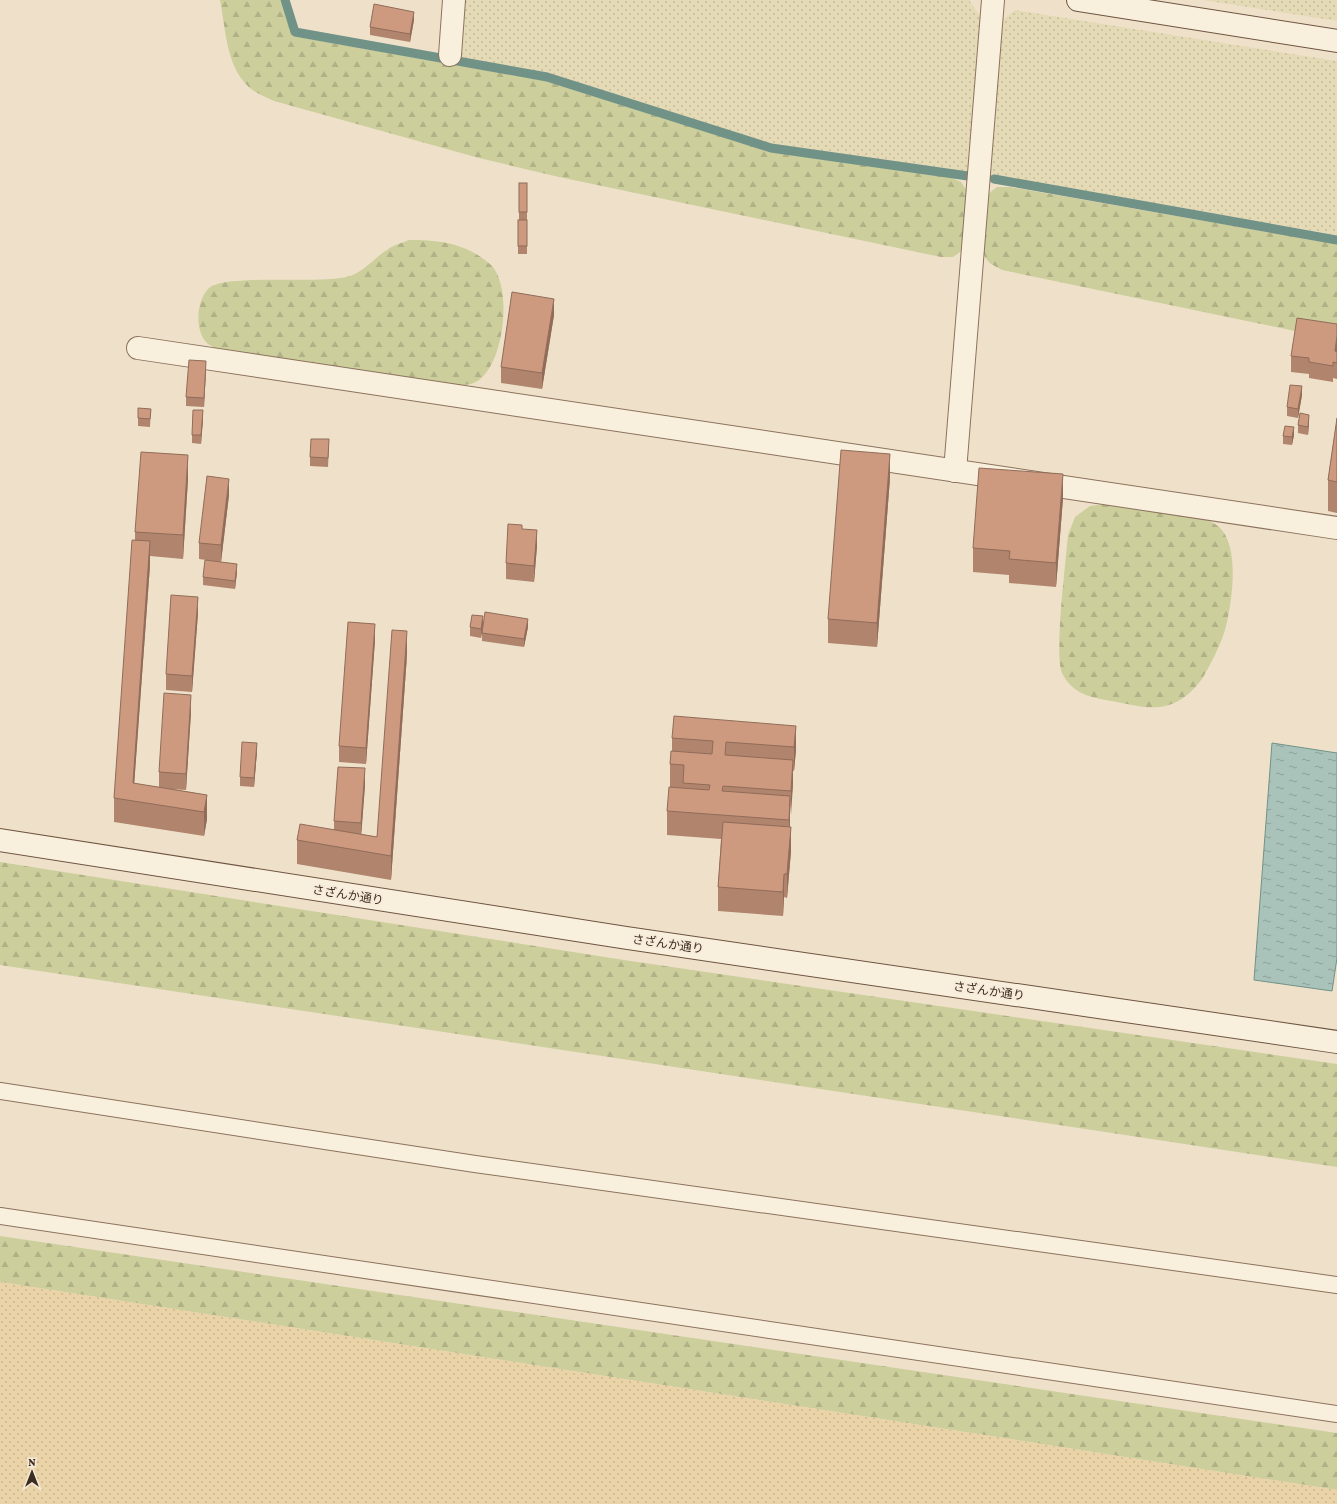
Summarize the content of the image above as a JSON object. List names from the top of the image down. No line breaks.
{"streets":{"street":["さざんか通り"]},"north":"top"}
